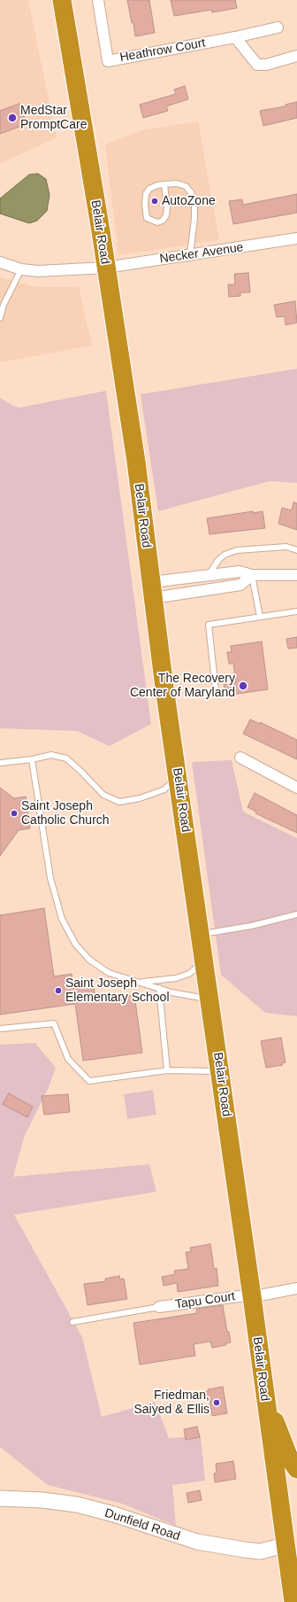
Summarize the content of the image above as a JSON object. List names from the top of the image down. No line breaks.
{"streets":{"highway":["Belair Road"],"street":["Heathrow Court","Necker Avenue","Tapu Court","Dunfield Road"]},"crossings":[["Belair Road","Necker Avenue"],["Belair Road","Tapu Court"],["Belair Road","Dunfield Road"]],"places":["MedStar PromptCare","AutoZone","The Recovery Center of Maryland","Saint Joseph Catholic Church","Saint Joseph Elementary School","Friedman, Saiyed & Ellis"]}
